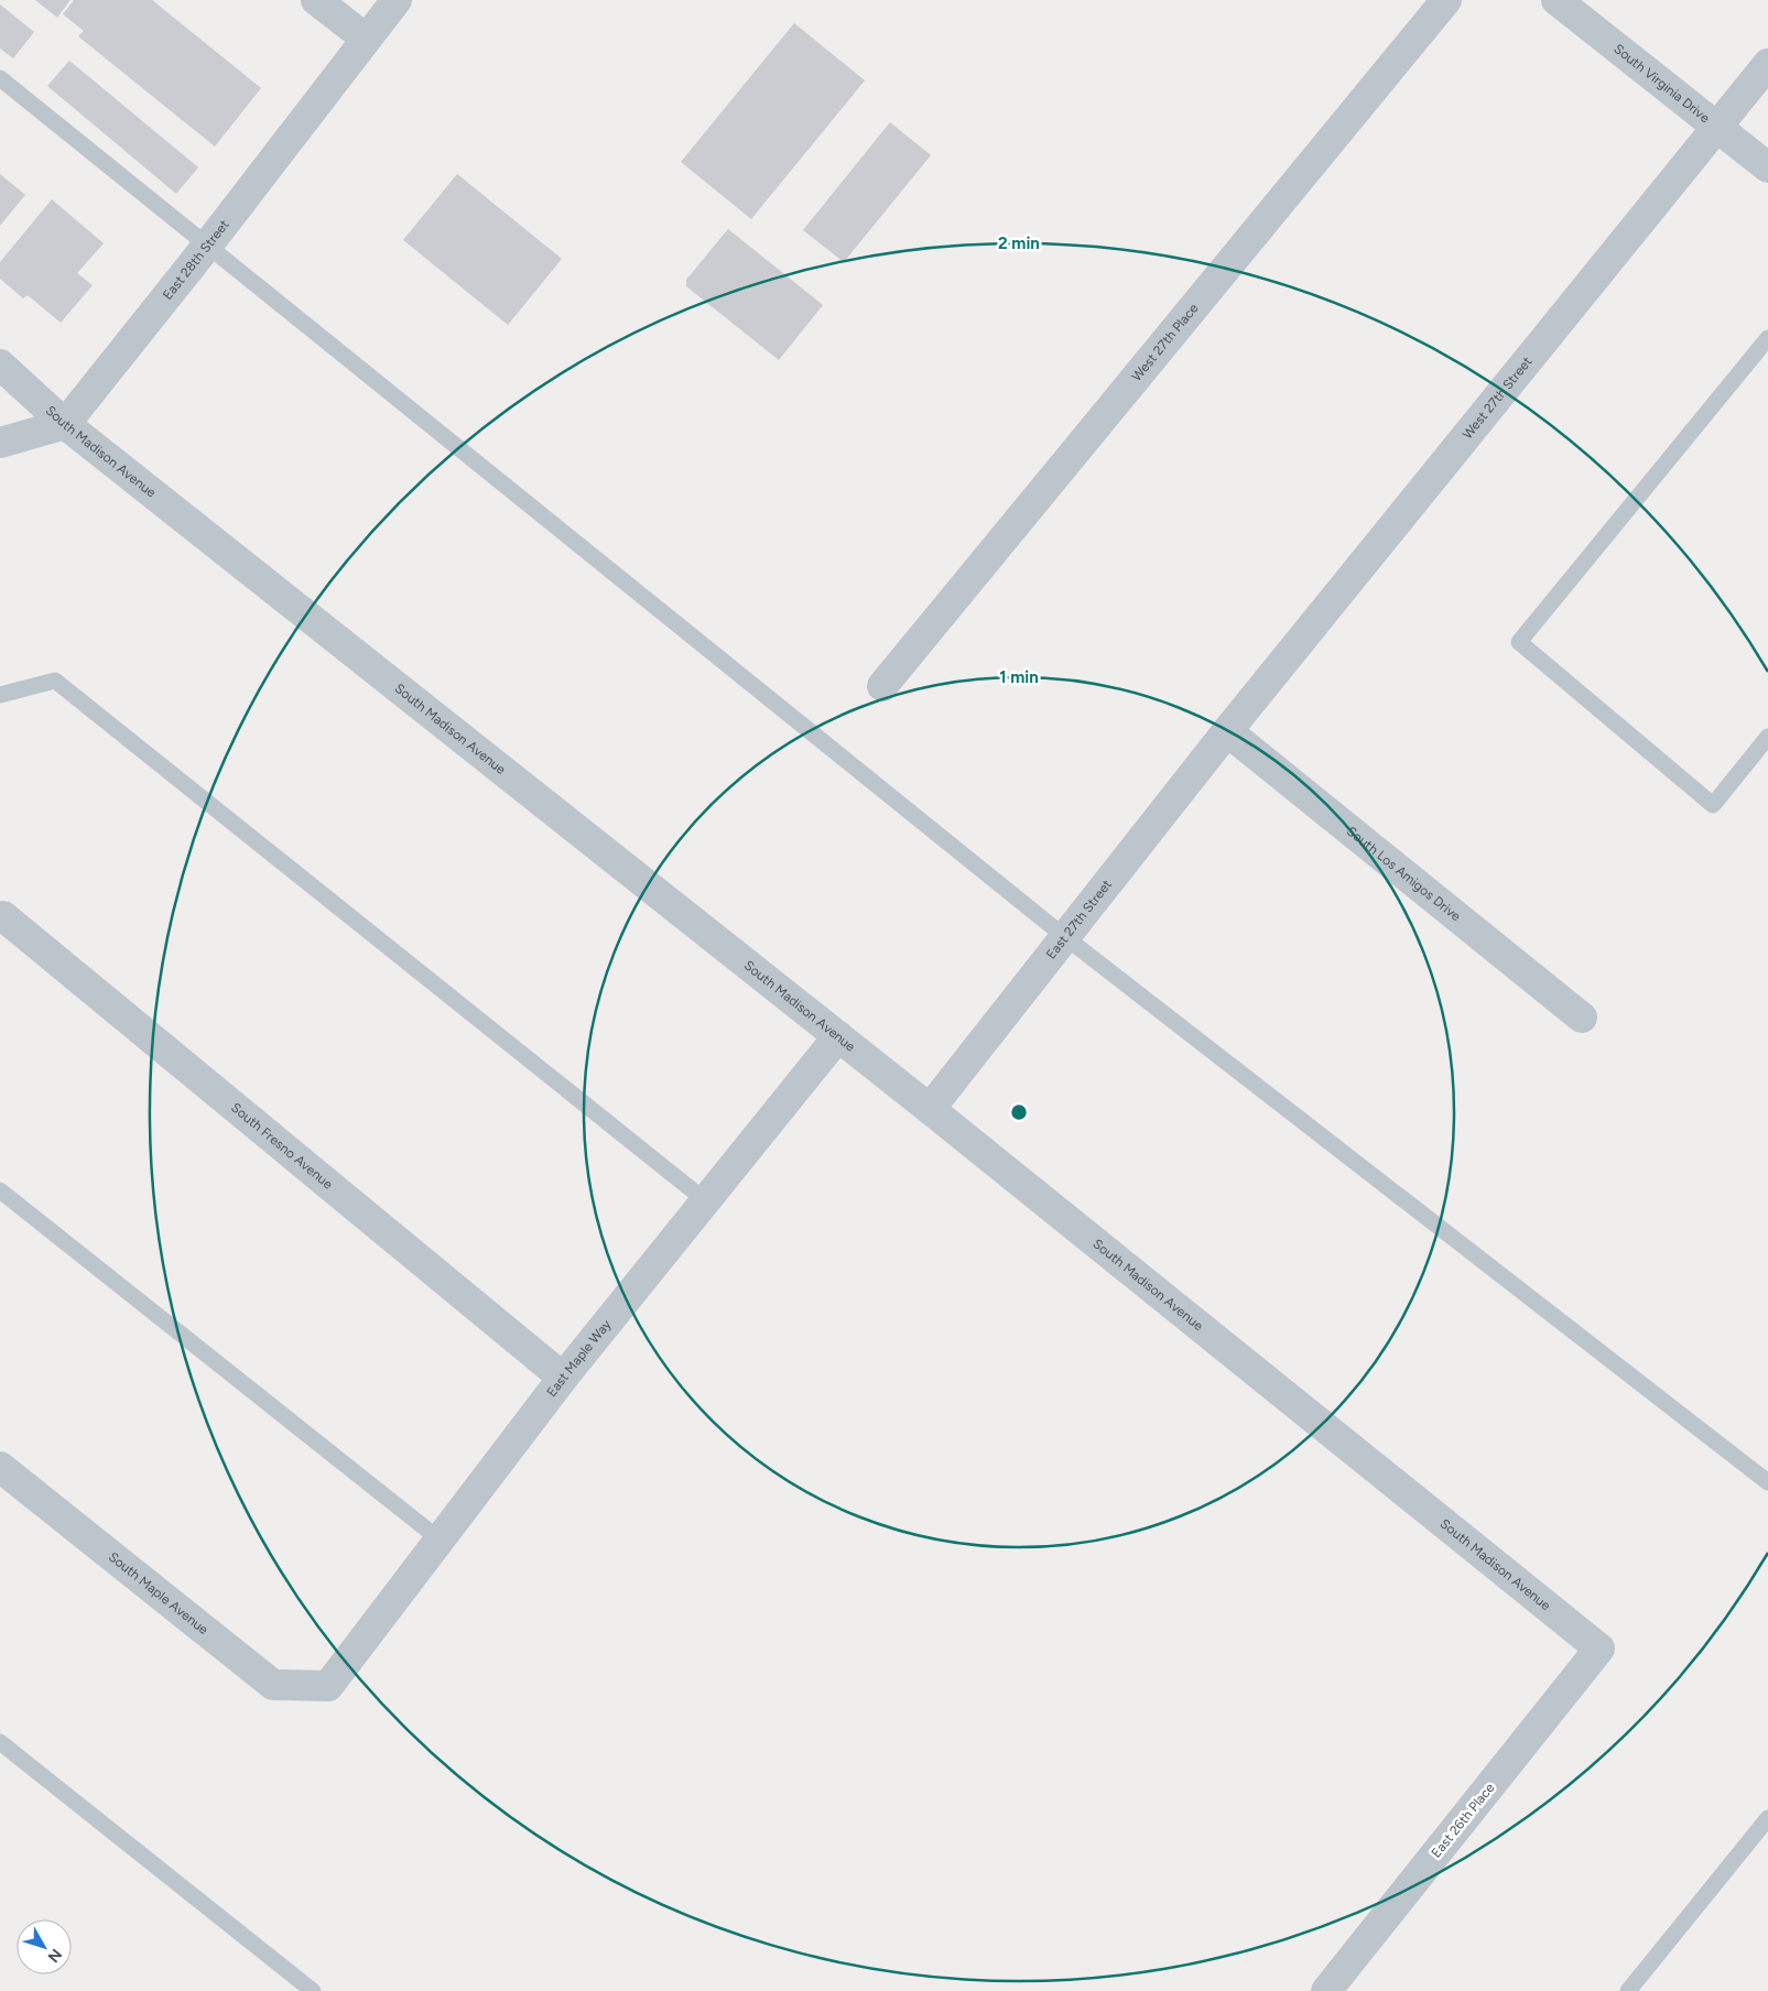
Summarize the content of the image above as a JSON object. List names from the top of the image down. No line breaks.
{"streets":{"street":["South Virginia Drive","East 28th Street","West 27th Place","West 27th Street","South Madison Avenue","South Los Amigos Drive","East 27th Street","South Fresno Avenue","East Maple Way","South Maple Avenue","East 26th Place"]},"crossings":[["South Virginia Drive","West 27th Street"],["East 28th Street","South Madison Avenue"],["West 27th Street","South Los Amigos Drive"],["West 27th Street","East 27th Street"],["South Madison Avenue","East 27th Street"],["South Madison Avenue","East Maple Way"],["South Madison Avenue","East 26th Place"],["South Los Amigos Drive","East 27th Street"],["South Fresno Avenue","East Maple Way"],["East Maple Way","South Maple Avenue"]],"north":"bottom right","rings":["2 min","1 min"]}
